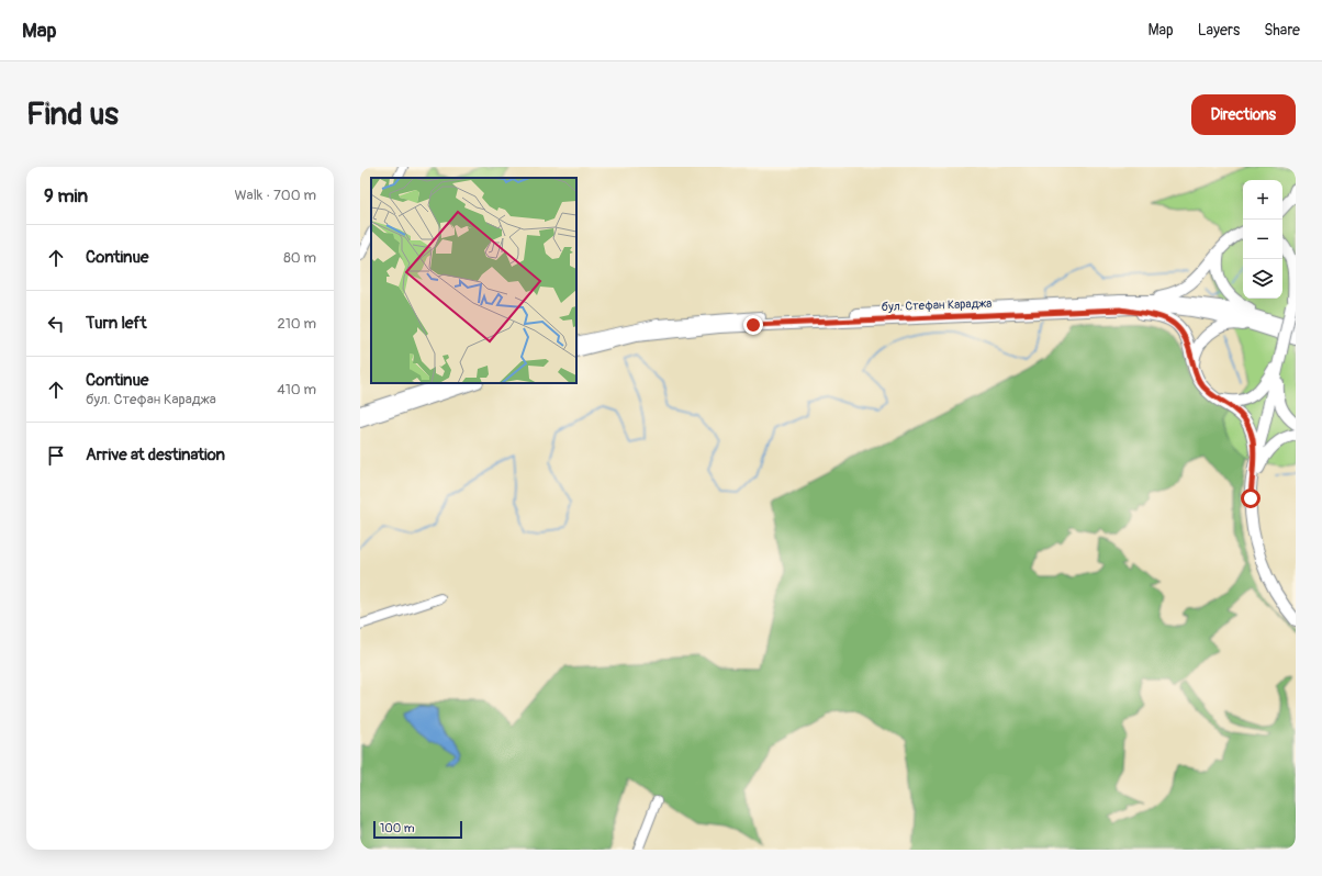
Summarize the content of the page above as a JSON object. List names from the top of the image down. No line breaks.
{"streets":{"main road":["бул. Стефан Караджа"]},"scale_bar":"100 m","page":{"header":"Map","nav":["Map","Layers","Share"],"buttons":"Directions","title":"Find us","heading":["9 min","Walk · 700 m"],"map_buttons":["+","−"],"list":[["Continue","80 m"],["Turn left","210 m"],["Continue","бул. Стефан Караджа","410 m"],"Arrive at destination"],"scale":"100 m"}}
